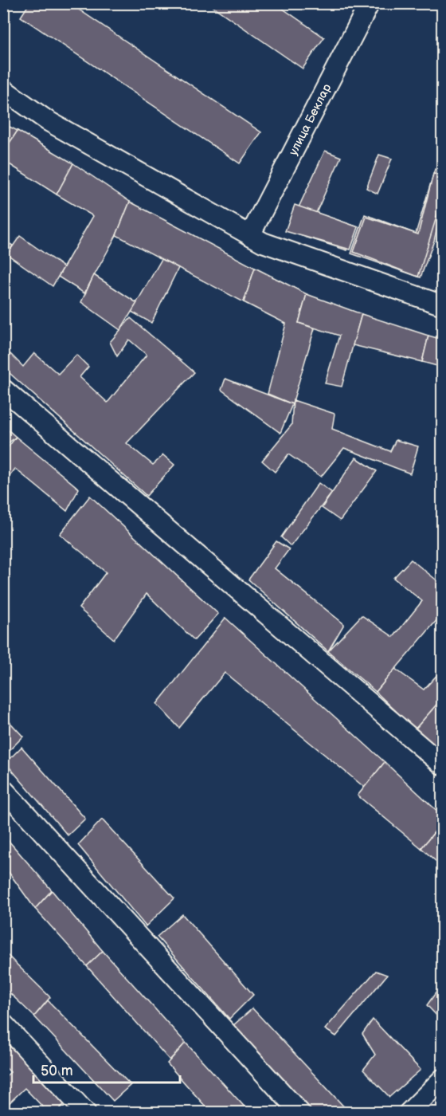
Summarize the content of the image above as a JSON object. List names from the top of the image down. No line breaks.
{"streets":{"street":["улица Беклар"]},"scale_bar":"50 m"}
